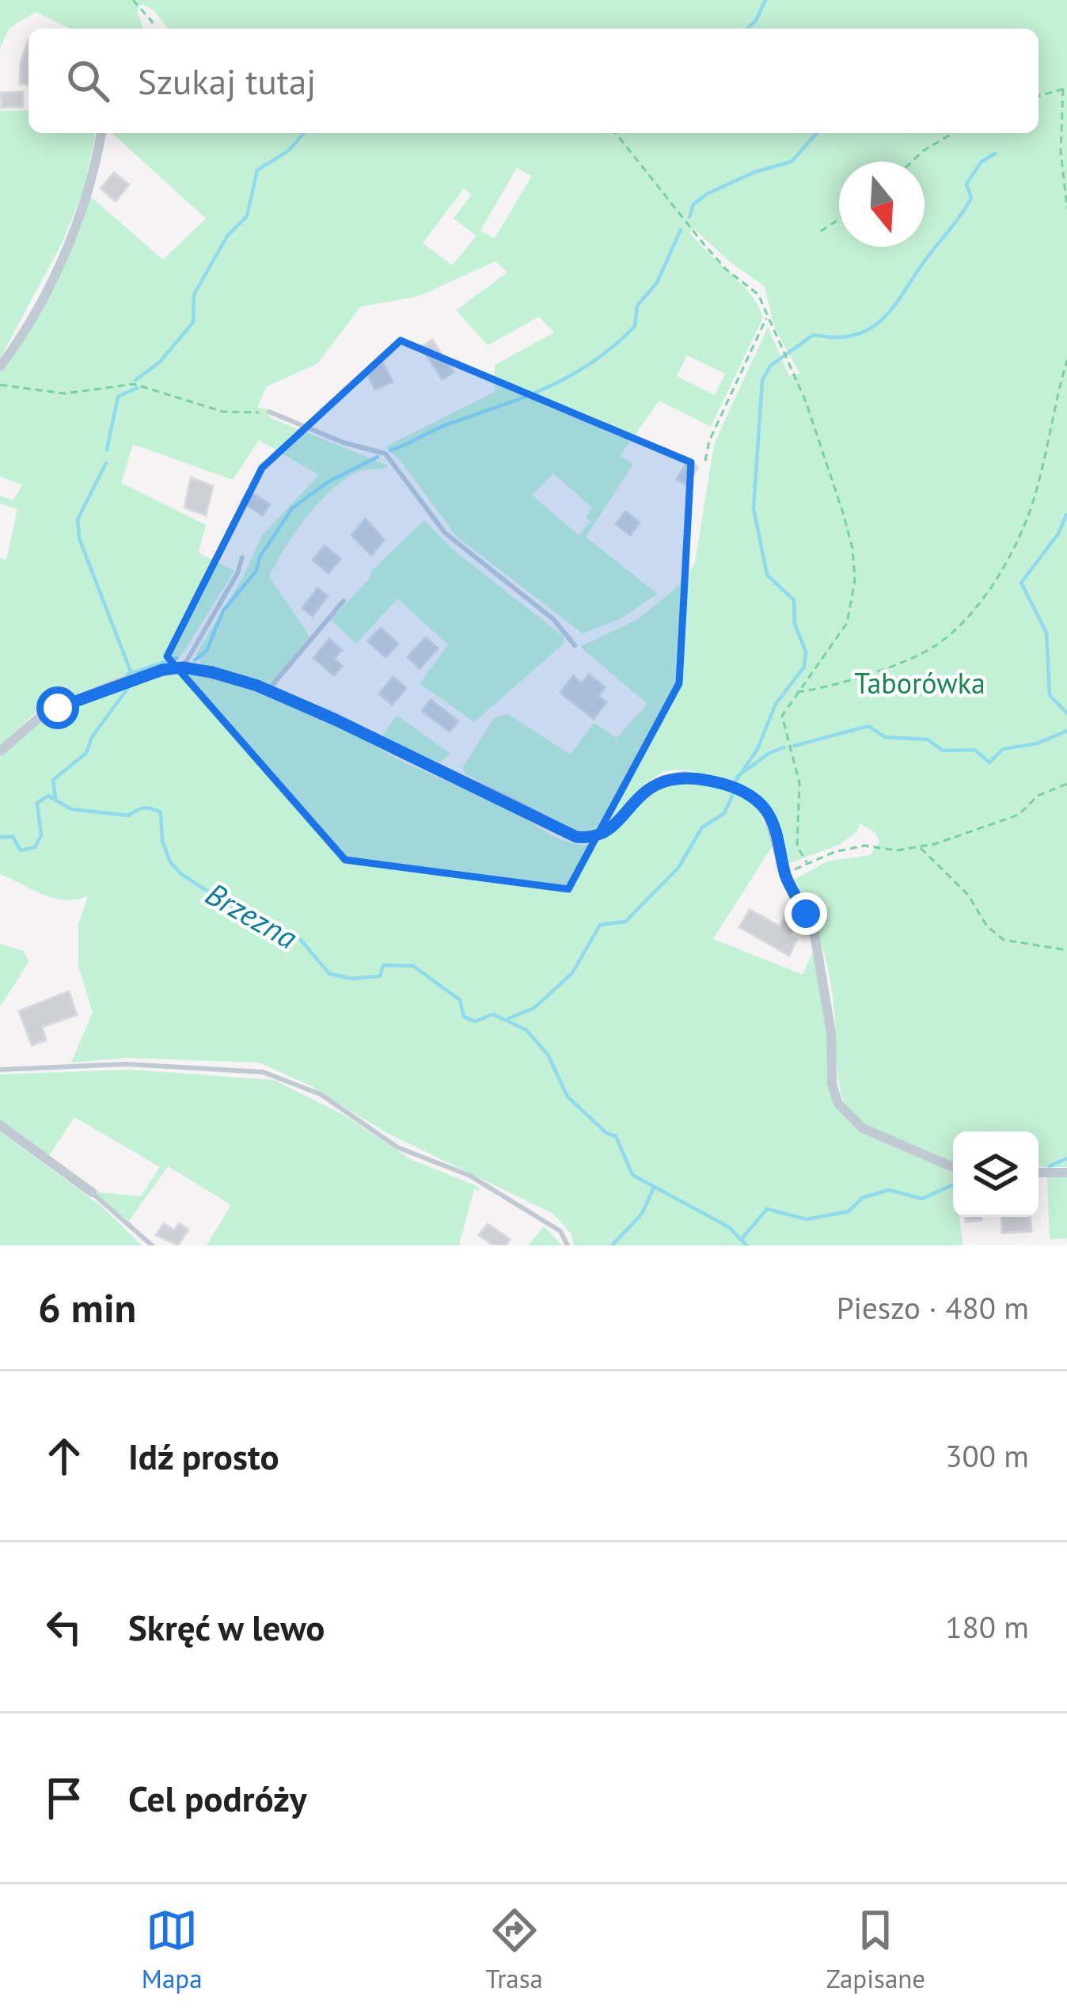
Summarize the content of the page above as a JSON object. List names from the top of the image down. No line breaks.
{"water":["Brzezna"],"parks":["Taborówka"],"north":"bottom","page":{"search":"Szukaj tutaj","heading":["6 min","Pieszo · 480 m"],"list":[["Idź prosto","300 m"],["Skręć w lewo","180 m"],"Cel podróży"],"nav":["Mapa","Trasa","Zapisane"]}}
